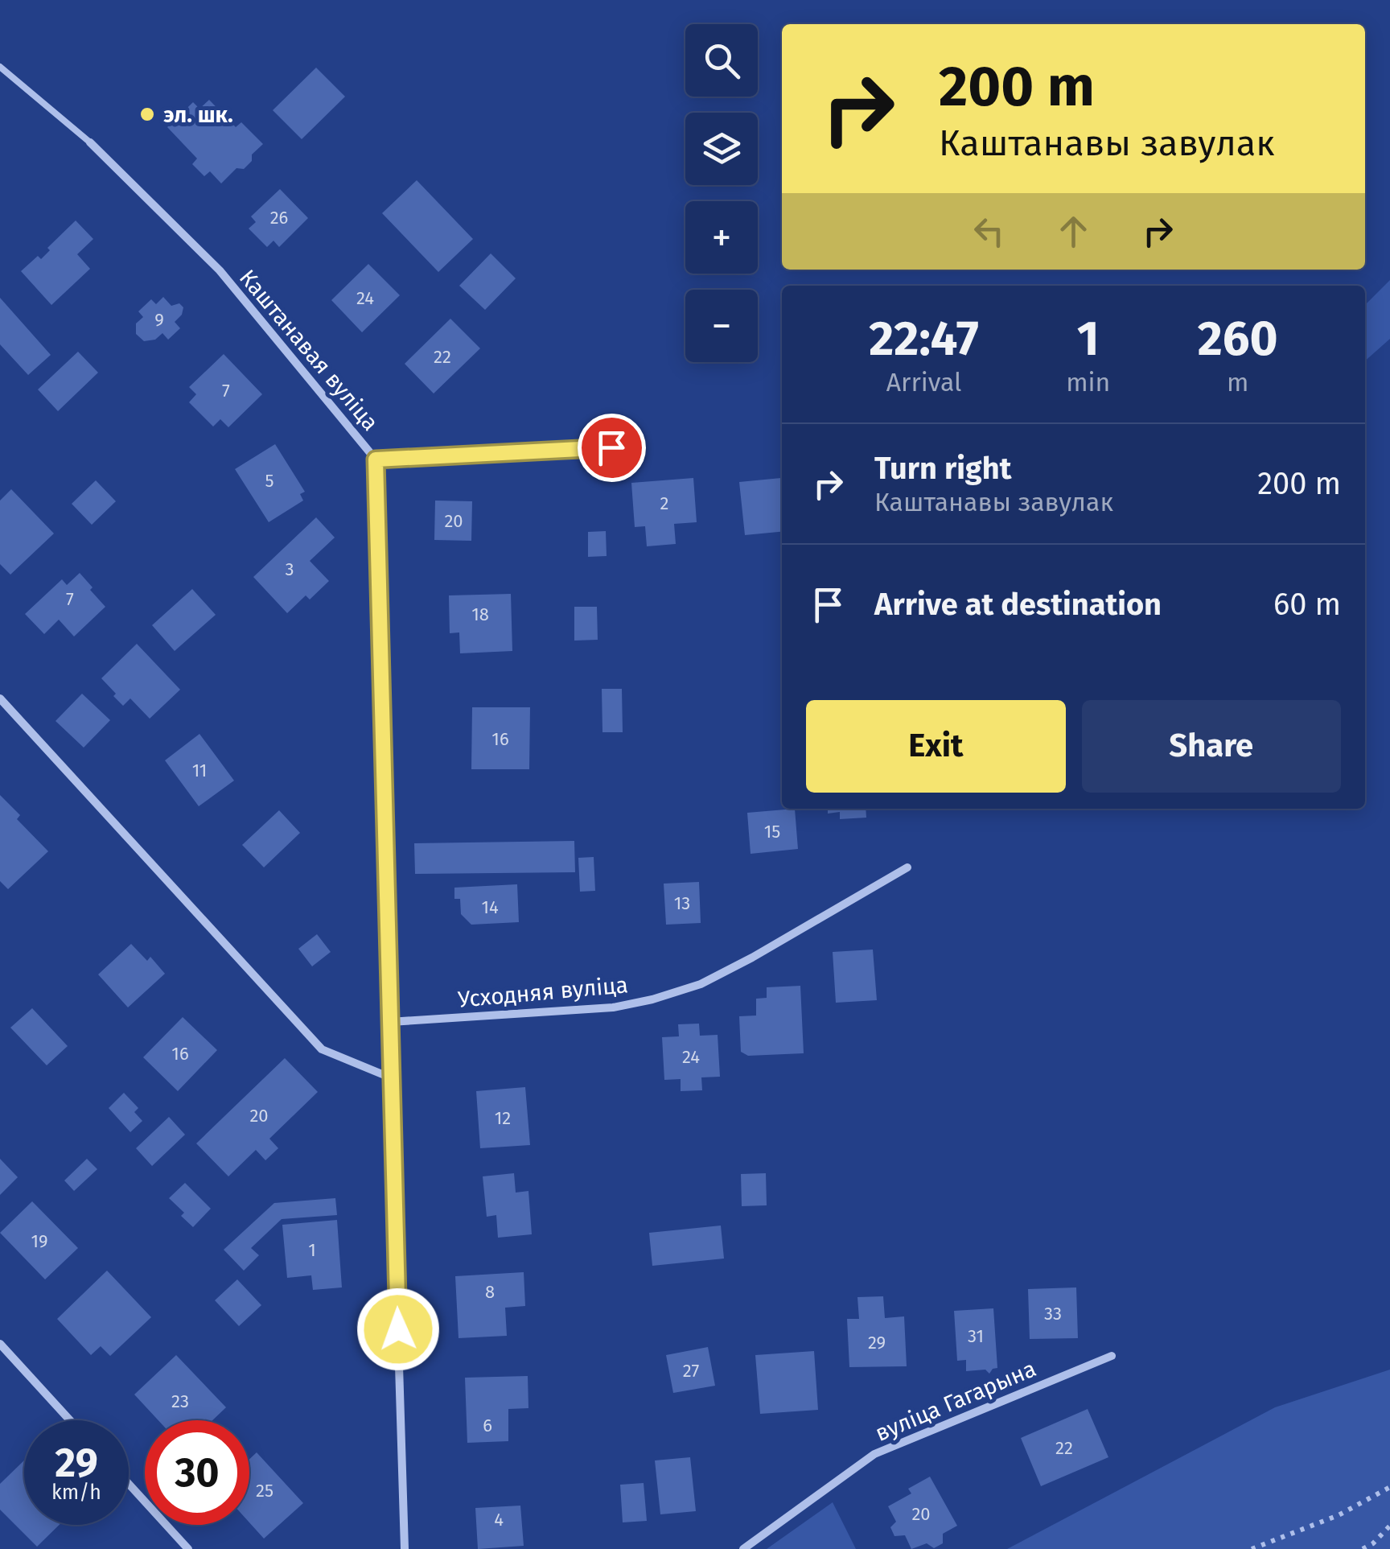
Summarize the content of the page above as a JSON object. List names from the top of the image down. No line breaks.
{"streets":{"street":["Каштанавая вуліца","Усходняя вуліца","вуліца Гагарына"]},"crossings":[["Каштанавая вуліца","Усходняя вуліца"]],"places":["эл. шк."],"house_numbers":["26","24","9","22","7","5","2","20","3","7","18","16","11","15","13","14","16","24","20","12","19","1","8","33","31","29","27","23","6","22","25","20","4"],"page":{"map_buttons":["+","−"],"turn":["200 m","Каштанавы завулак"],"eta":["22:47","Arrival","1","min","260","m"],"list":[{"name":"Turn right","note":"Каштанавы завулак","value":"200 m"},{"name":"Arrive at destination","value":"60 m"}],"buttons":["Exit","Share"],"speed":"29 km/h","limit":"30"}}
